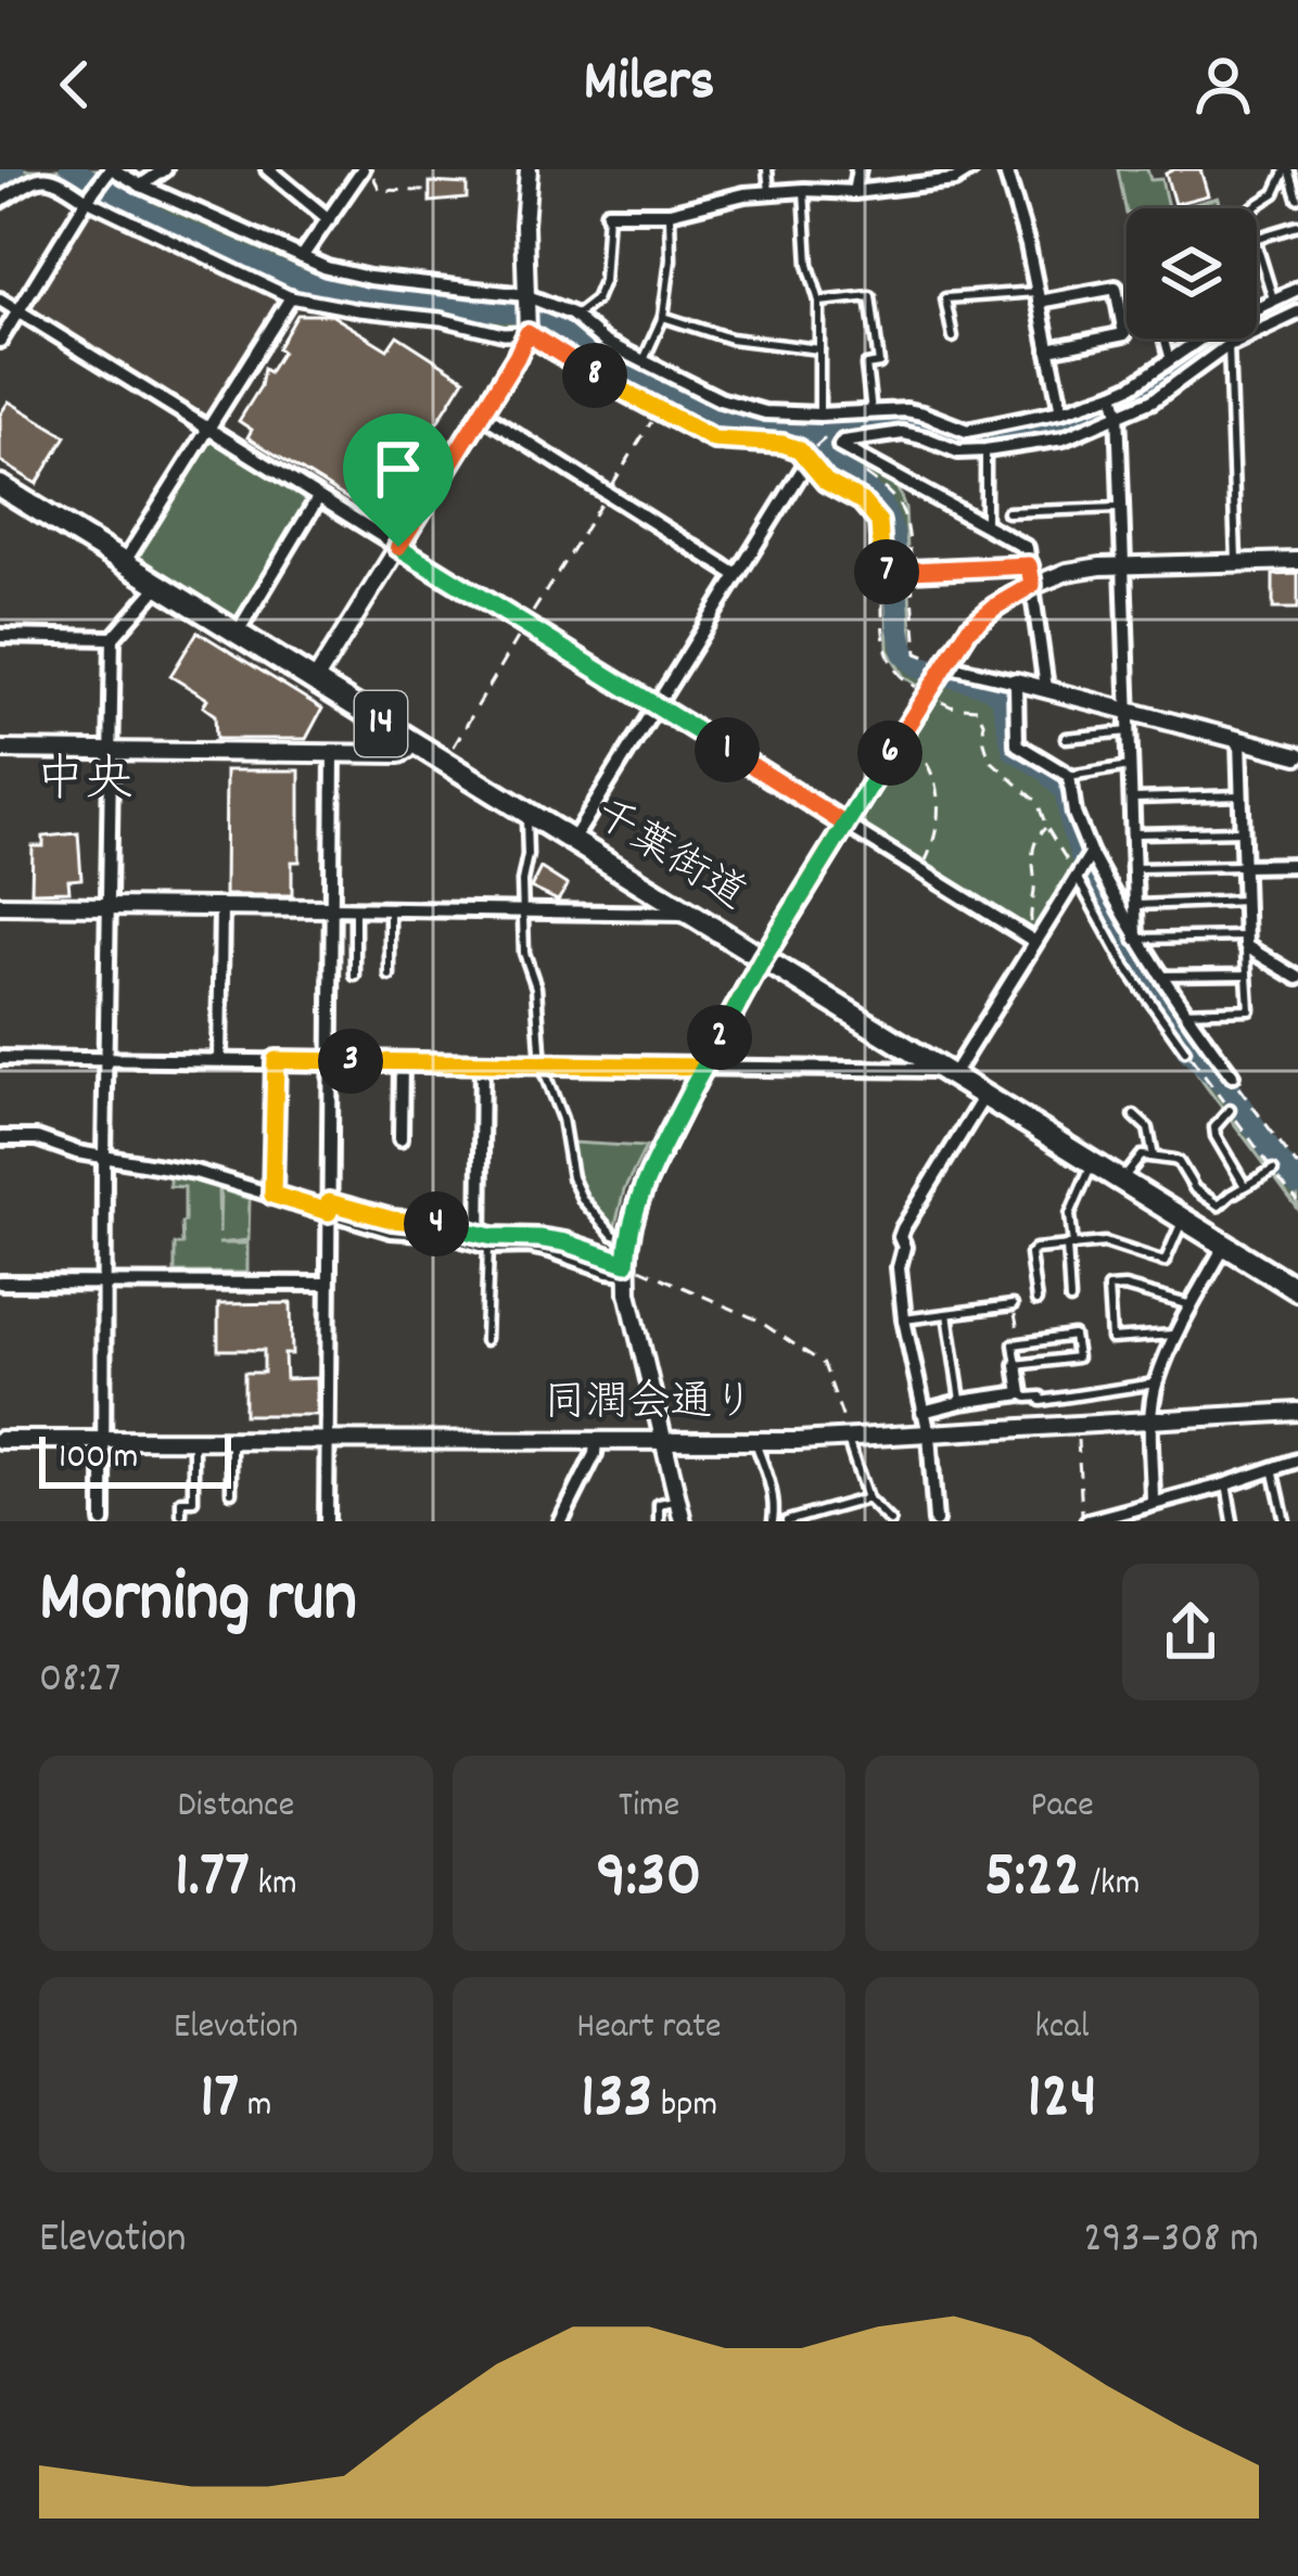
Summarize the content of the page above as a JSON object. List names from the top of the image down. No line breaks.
{"streets":{"highway":["14","千葉街道"],"street":["同潤会通り"]},"districts":["中央"],"scale_bar":"100 m","page":{"header":"Milers","pins":["8","7","1","6","2","3","4"],"scale":"100 m","heading":["Morning run","08:27"],"stats":[["Distance","1.77 km"],["Time","9:30"],["Pace","5:22 /km"],["Elevation","17 m"],["Heart rate","133 bpm"],["kcal","124"]],"chart":["Elevation","293–308 m"]}}
